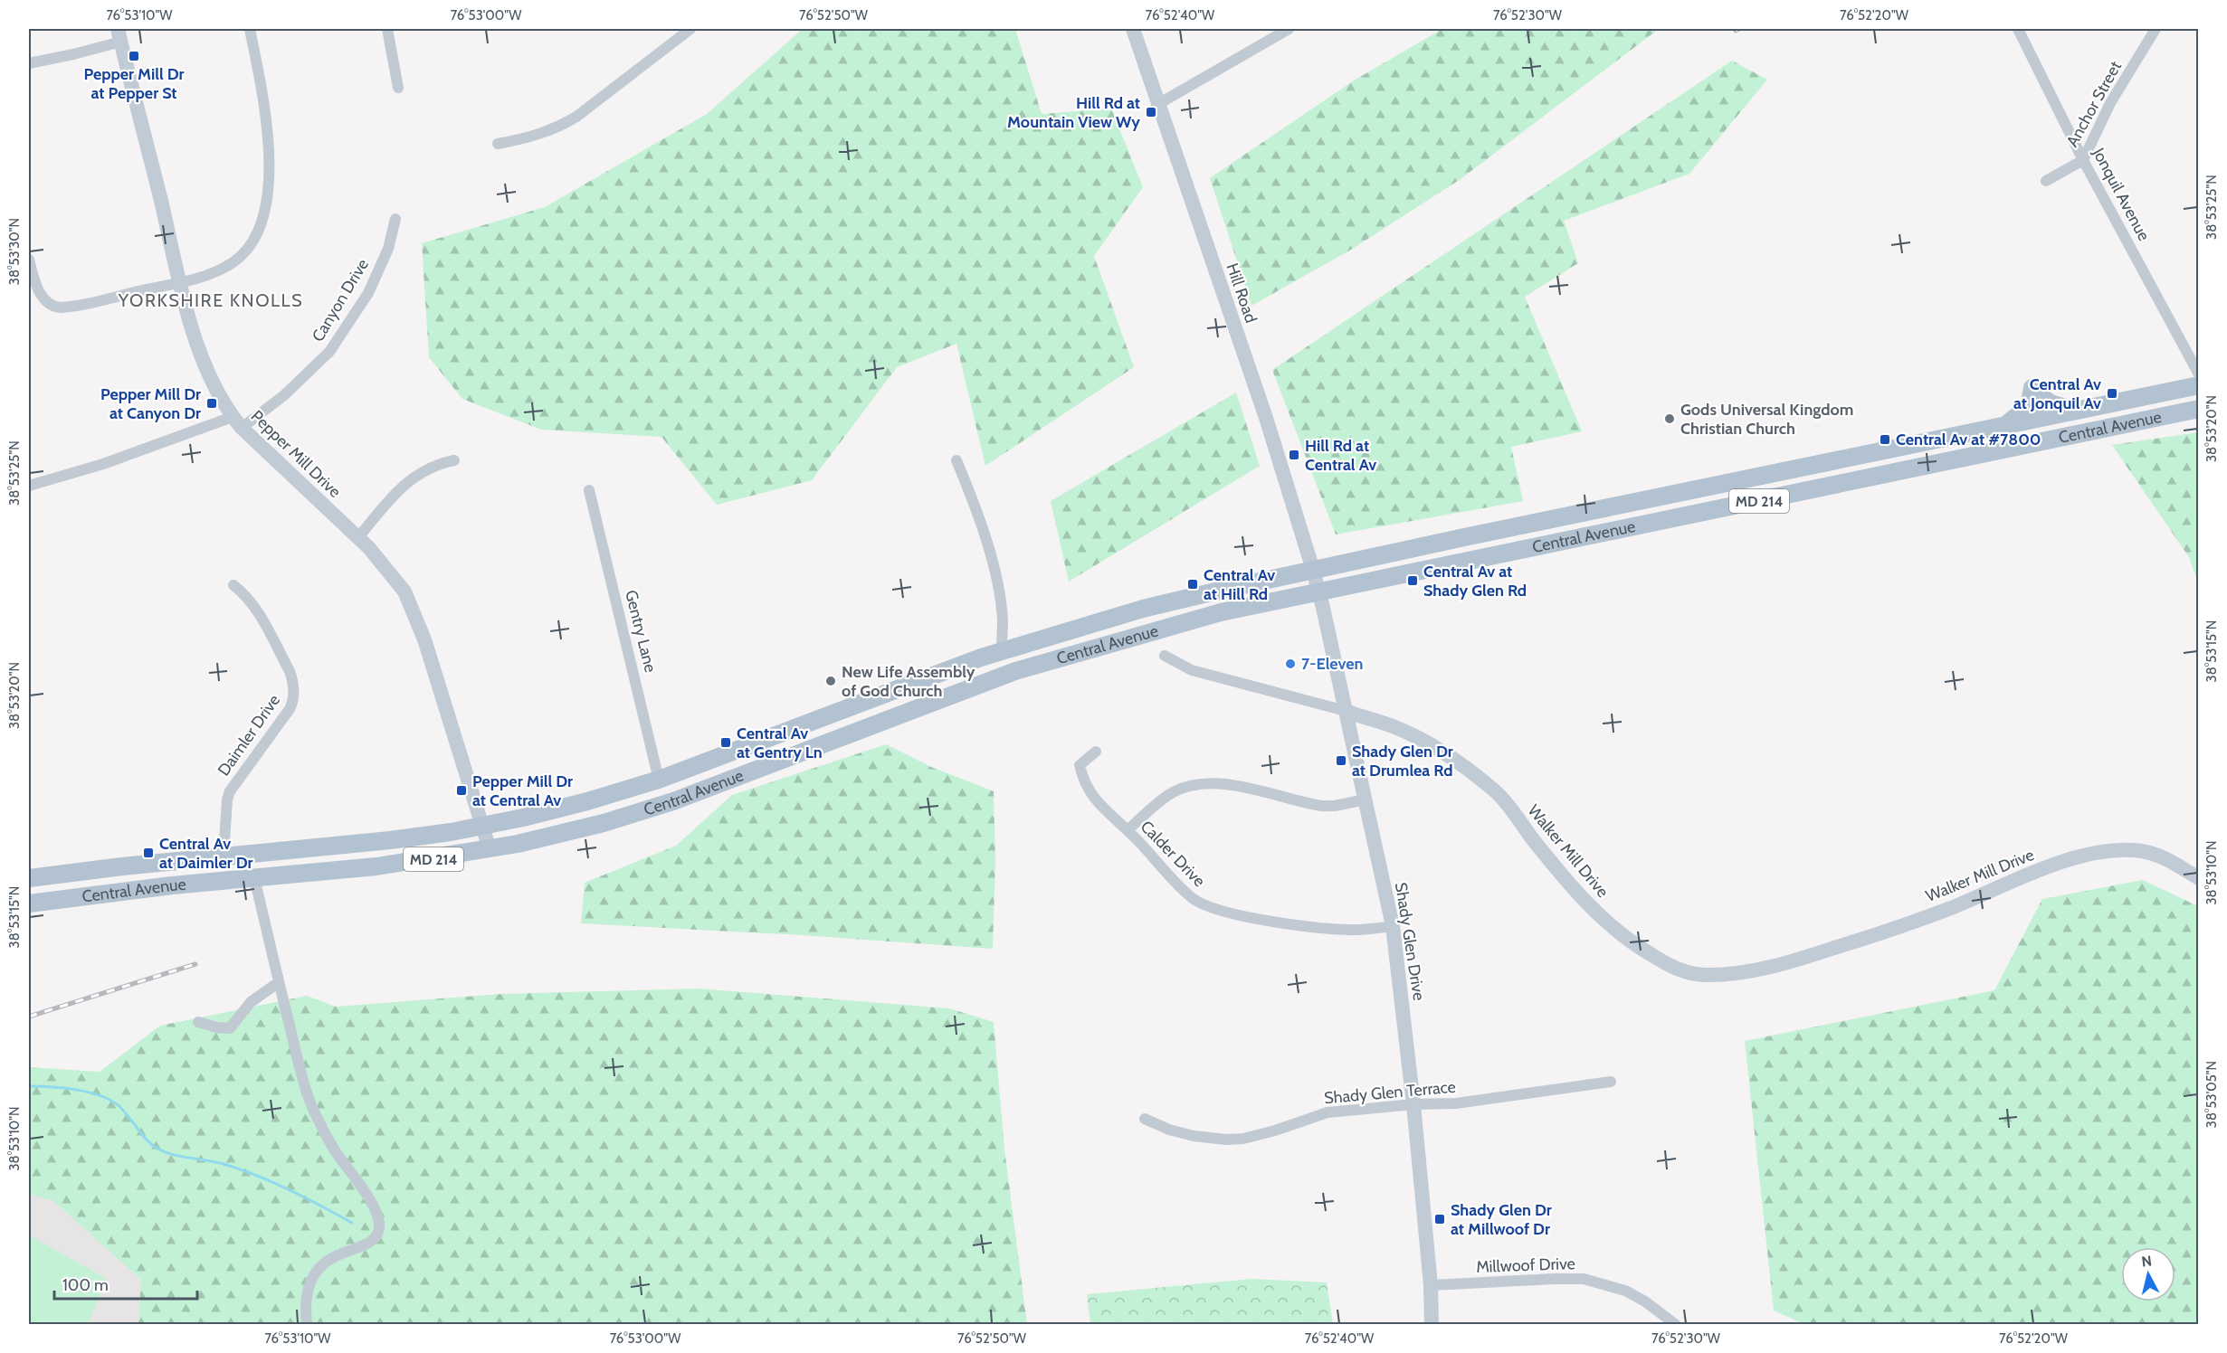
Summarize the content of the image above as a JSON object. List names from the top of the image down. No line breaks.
{"streets":{"main road":["Central Avenue","MD 214"],"street":["Anchor Street","Jonquil Avenue","Hill Road","Canyon Drive","Pepper Mill Drive","Gentry Lane","Daimler Drive","Walker Mill Drive","Calder Drive","Shady Glen Drive","Shady Glen Terrace","Millwoof Drive"]},"crossings":[["Anchor Street","Jonquil Avenue"],["Hill Road","Central Avenue"],["Hill Road","Shady Glen Drive"],["Canyon Drive","Pepper Mill Drive"],["Central Avenue","Pepper Mill Drive"],["Central Avenue","Gentry Lane"],["Central Avenue","Daimler Drive"],["Central Avenue","Shady Glen Drive"],["Walker Mill Drive","Shady Glen Drive"],["Calder Drive","Shady Glen Drive"],["Shady Glen Drive","Shady Glen Terrace"],["Shady Glen Drive","Millwoof Drive"]],"districts":["YORKSHIRE KNOLLS"],"places":{"transit":["Pepper Mill Dr at Pepper St","Hill Rd at Mountain View Wy","Central Av at Jonquil Av","Pepper Mill Dr at Canyon Dr","Central Av at #7800","Hill Rd at Central Av","Central Av at Shady Glen Rd","Central Av at Hill Rd","Central Av at Gentry Ln","Shady Glen Dr at Drumlea Rd","Pepper Mill Dr at Central Av","Central Av at Daimler Dr","Shady Glen Dr at Millwoof Dr"],"other":["Gods Universal Kingdom Christian Church","7-Eleven","New Life Assembly of God Church"]},"scale_bar":"100 m","north":"top","coordinates":["76°53'10\"W","76°53'00\"W","76°52'50\"W","76°52'40\"W","76°52'30\"W","76°52'20\"W","38°53'25\"N","38°53'30\"N","38°53'20\"N","38°53'15\"N","38°53'10\"N","38°53'05\"N"]}
